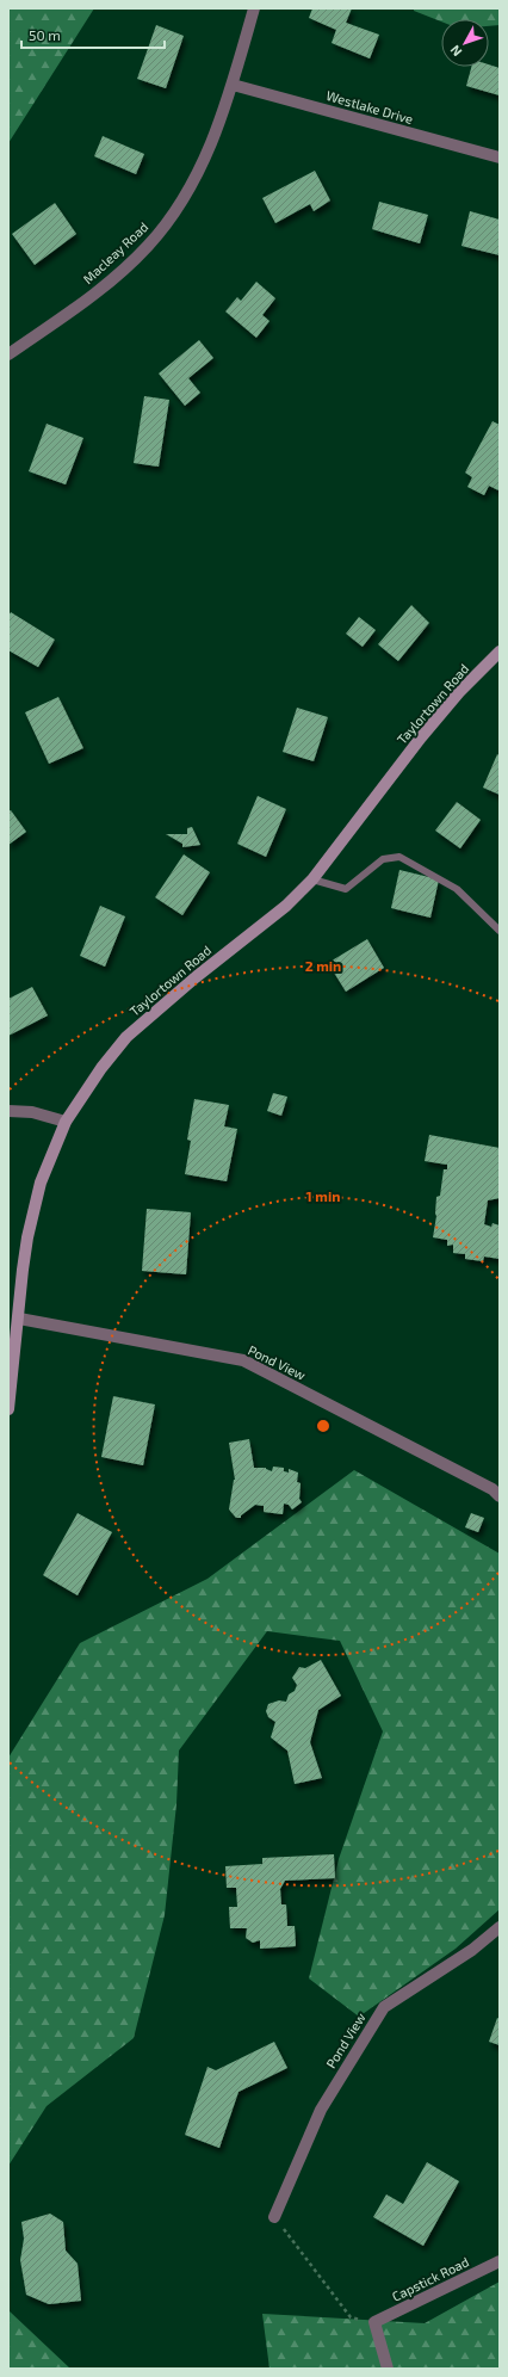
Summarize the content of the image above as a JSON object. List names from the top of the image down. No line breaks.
{"streets":{"street":["Westlake Drive","Macleay Road","Taylortown Road","Pond View","Capstick Road"]},"crossings":[["Westlake Drive","Macleay Road"],["Taylortown Road","Pond View"]],"scale_bar":"50 m","north":"bottom left","rings":["2 min","1 min"]}
